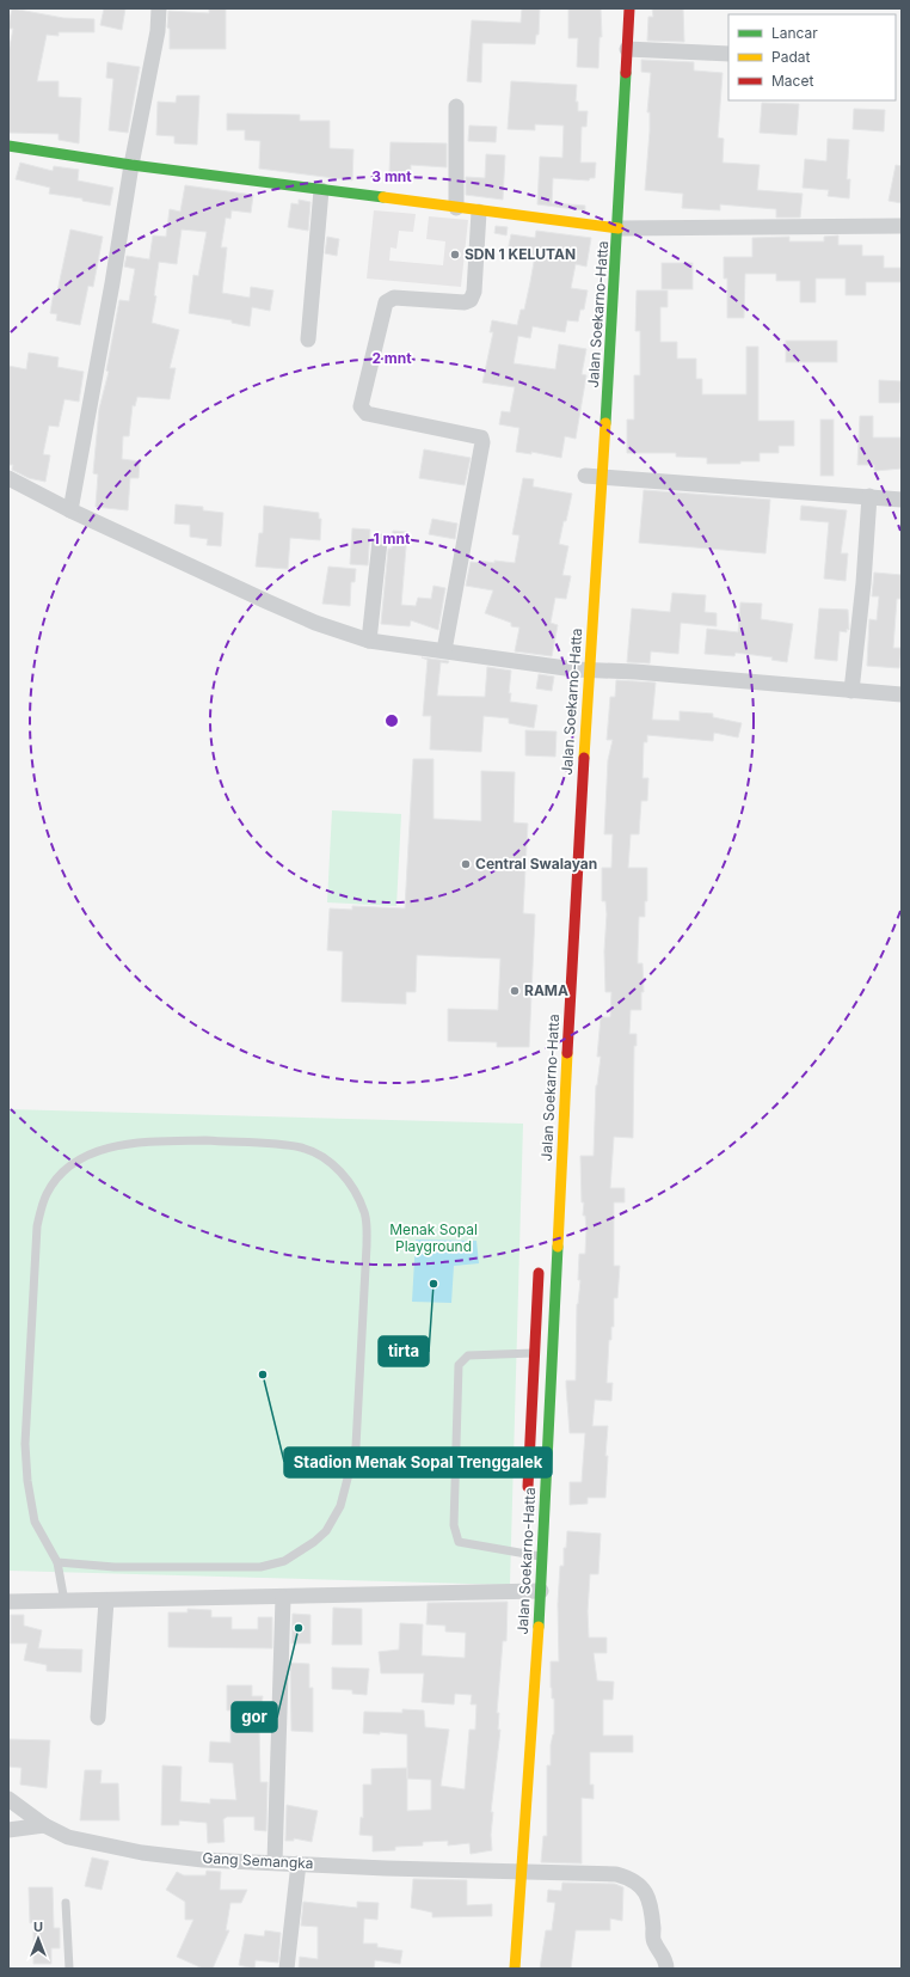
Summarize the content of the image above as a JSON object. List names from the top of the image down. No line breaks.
{"streets":{"main road":["Jalan Soekarno-Hatta"],"street":["Gang Semangka"]},"crossings":[["Jalan Soekarno-Hatta","Gang Semangka"]],"parks":["Menak Sopal Playground"],"places":["SDN 1 KELUTAN","Central Swalayan","RAMA","tirta","Stadion Menak Sopal Trenggalek","gor"],"legend":["Lancar","Padat","Macet"],"north":"top","rings":["3 mnt","2 mnt","1 mnt"]}
